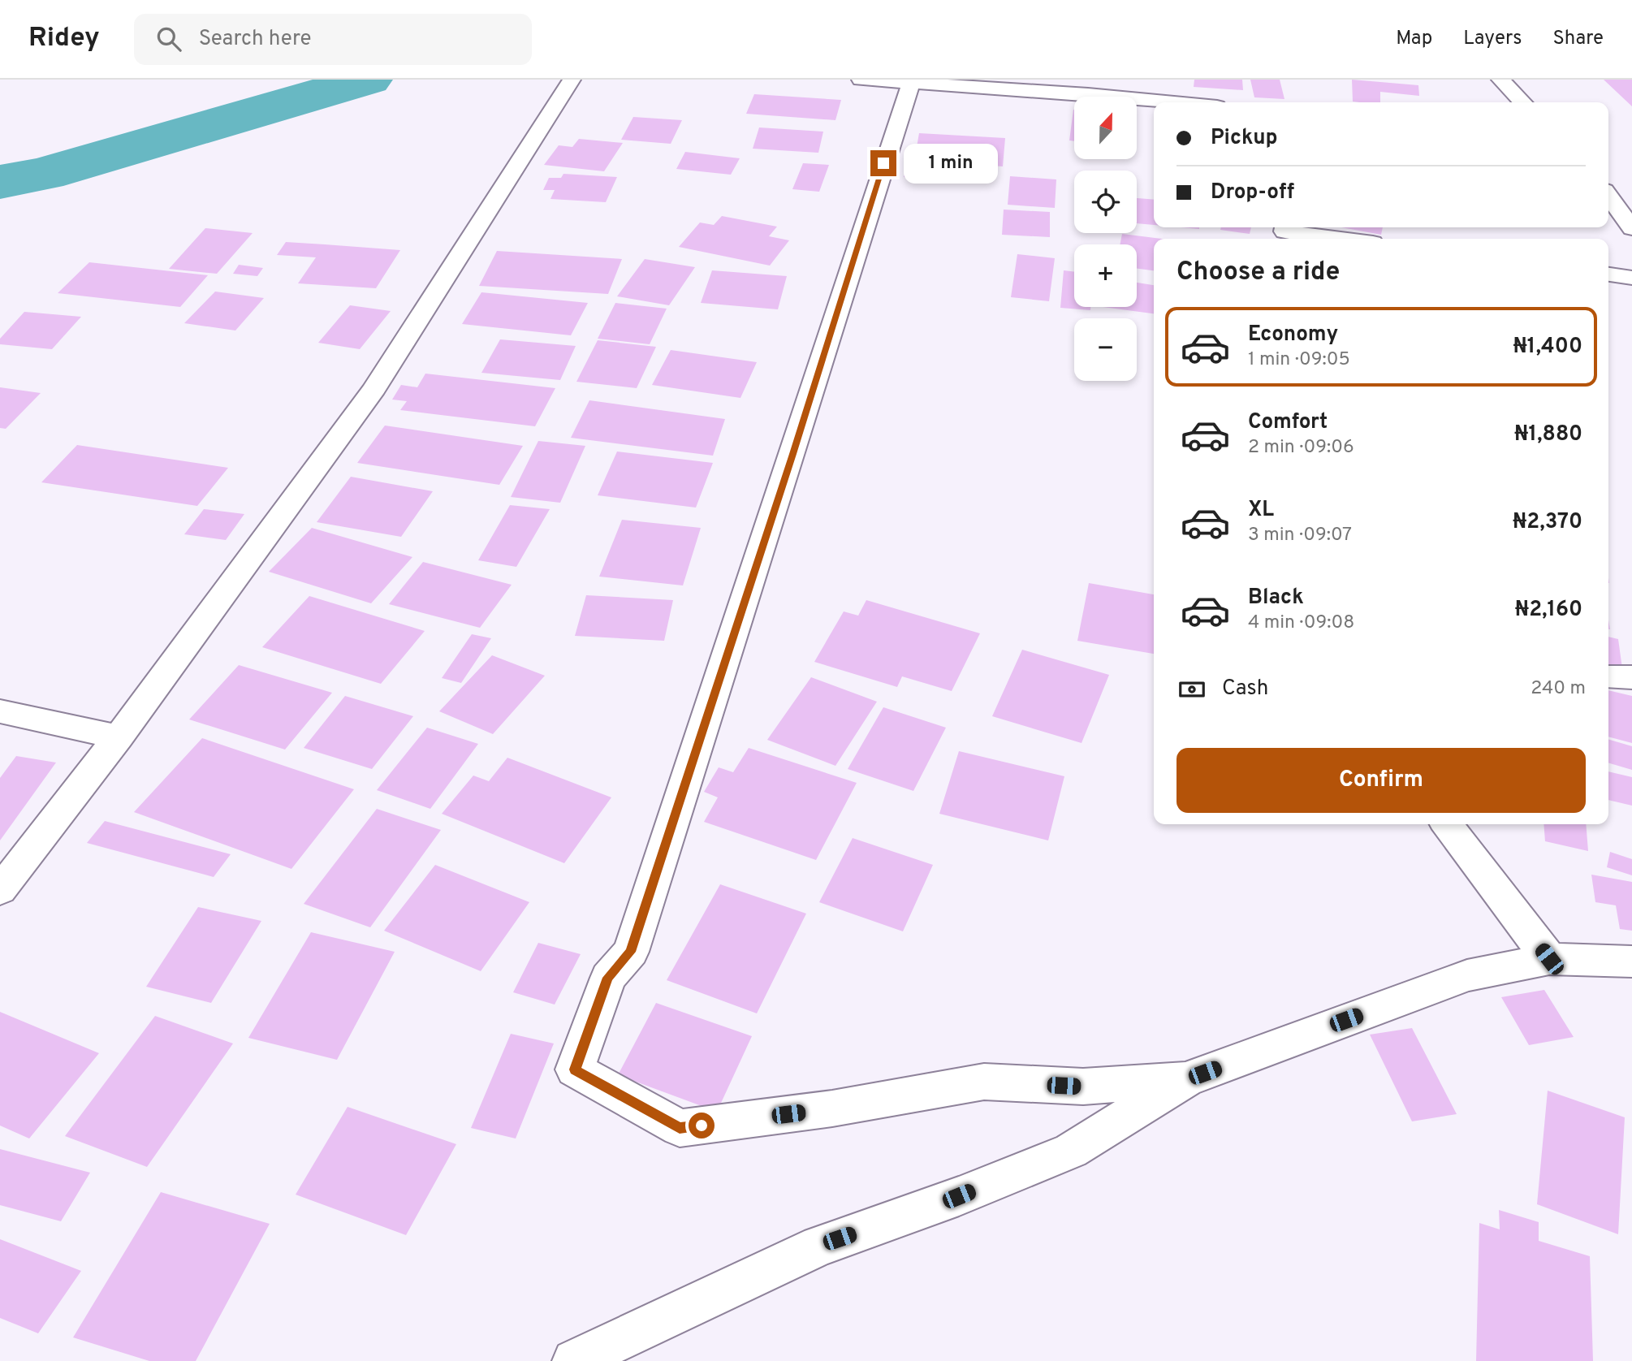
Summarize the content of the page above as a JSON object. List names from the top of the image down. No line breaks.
{"north":"top","page":{"header":"Ridey","search":"Search here","nav":["Map","Layers","Share"],"map_buttons":["+","−"],"banner":["Pickup","Drop-off"],"bubble":"1 min","heading":"Choose a ride","list":[{"name":"Economy","note":"1 min · 09:05","value":"₦1,400"},{"name":"Comfort","note":"2 min · 09:06","value":"₦1,880"},{"name":"XL","note":"3 min · 09:07","value":"₦2,370"},{"name":"Black","note":"4 min · 09:08","value":"₦2,160"}],"pay":["Cash","240 m"],"buttons":"Confirm"}}
